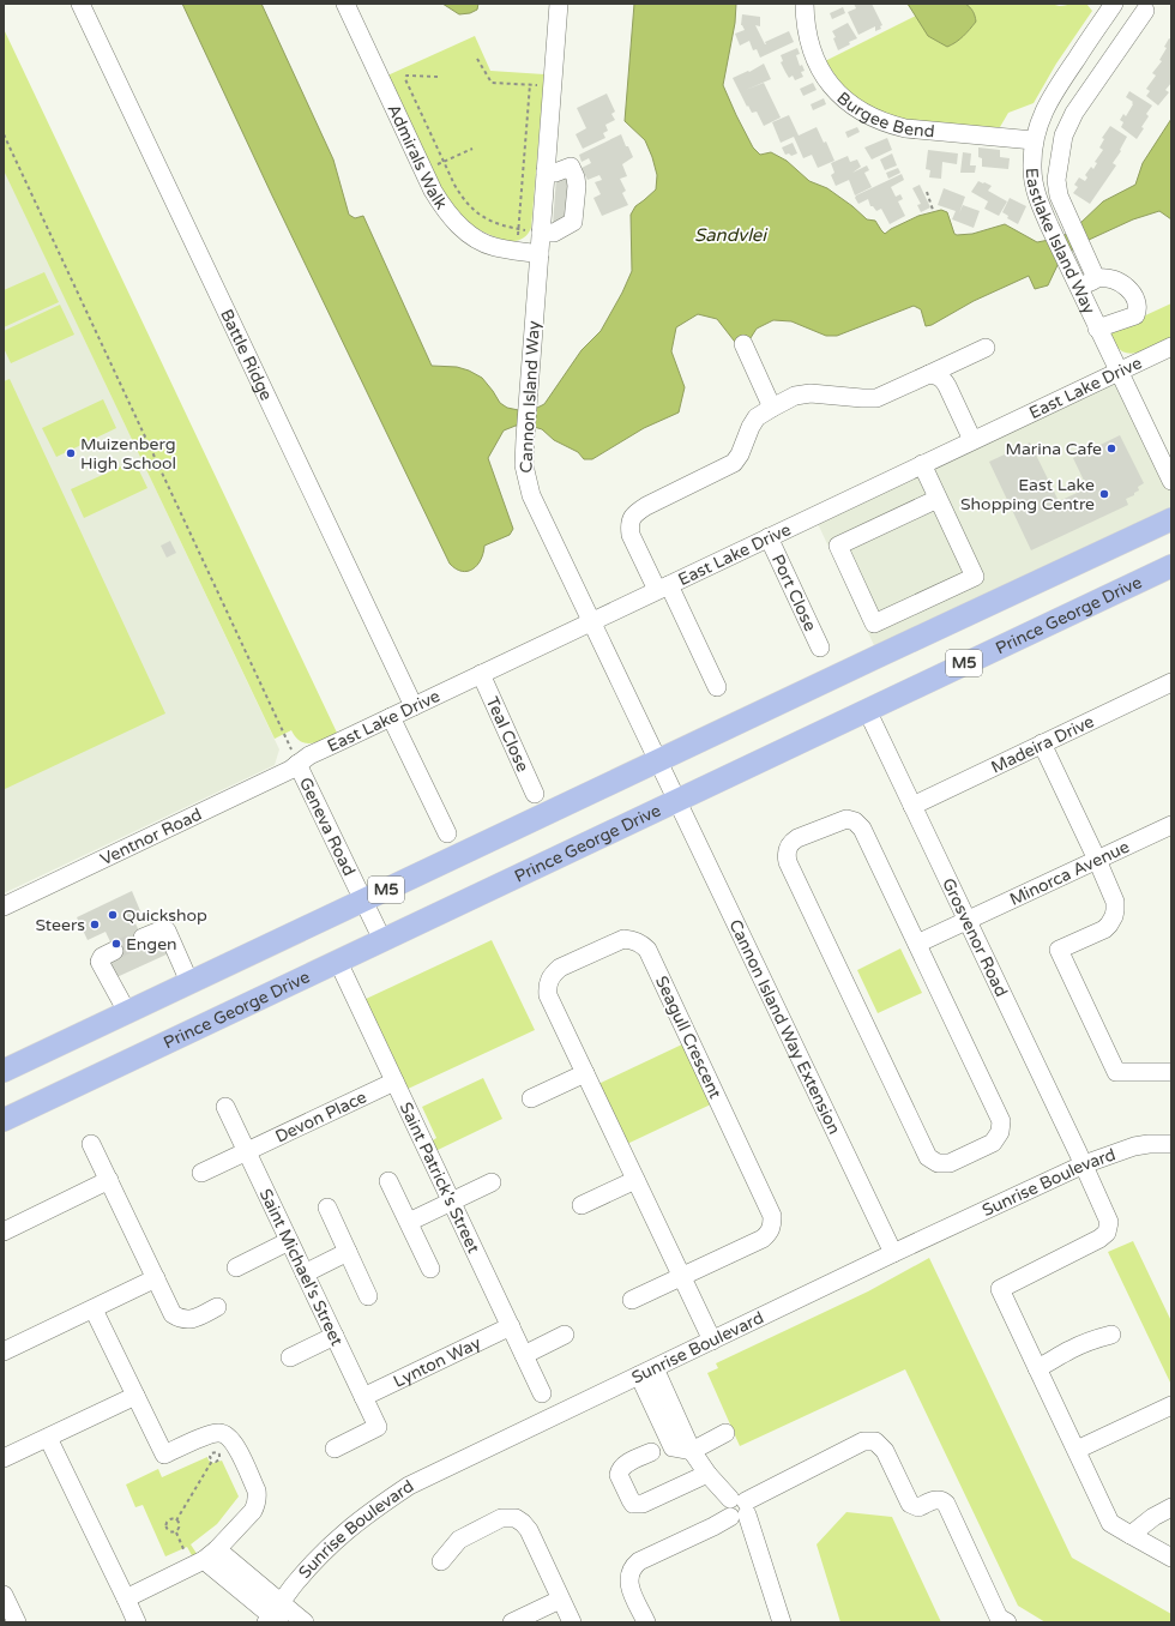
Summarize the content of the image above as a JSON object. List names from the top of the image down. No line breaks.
{"streets":{"main road":["Prince George Drive","M5"],"street":["Burgee Bend","Admirals Walk","Eastlake Island Way","Battle Ridge","East Lake Drive","Cannon Island Way","Port Close","Teal Close","Madeira Drive","Geneva Road","Ventnor Road","Minorca Avenue","Grosvenor Road","Cannon Island Way Extension","Seagull Crescent","Devon Place","Saint Patrick's Street","Sunrise Boulevard","Saint Michael's Street","Lynton Way"]},"crossings":[["Burgee Bend","Eastlake Island Way"],["Admirals Walk","Cannon Island Way"],["Eastlake Island Way","East Lake Drive"],["Battle Ridge","East Lake Drive"],["East Lake Drive","Cannon Island Way"],["East Lake Drive","Port Close"],["East Lake Drive","Teal Close"],["East Lake Drive","Geneva Road"],["East Lake Drive","Ventnor Road"],["Cannon Island Way","M5"],["Cannon Island Way","Cannon Island Way Extension"],["Prince George Drive","Geneva Road"],["Prince George Drive","Grosvenor Road"],["Prince George Drive","Cannon Island Way Extension"],["Prince George Drive","Saint Patrick's Street"],["M5","Geneva Road"],["M5","Cannon Island Way Extension"],["Madeira Drive","Grosvenor Road"],["Geneva Road","Ventnor Road"],["Minorca Avenue","Grosvenor Road"],["Grosvenor Road","Sunrise Boulevard"],["Cannon Island Way Extension","Sunrise Boulevard"],["Seagull Crescent","Sunrise Boulevard"],["Devon Place","Saint Patrick's Street"],["Devon Place","Saint Michael's Street"],["Saint Patrick's Street","Lynton Way"],["Saint Michael's Street","Lynton Way"]],"water":["Sandvlei"],"places":["Marina Cafe","Muizenberg High School","East Lake Shopping Centre","Quickshop","Steers","Engen"]}
